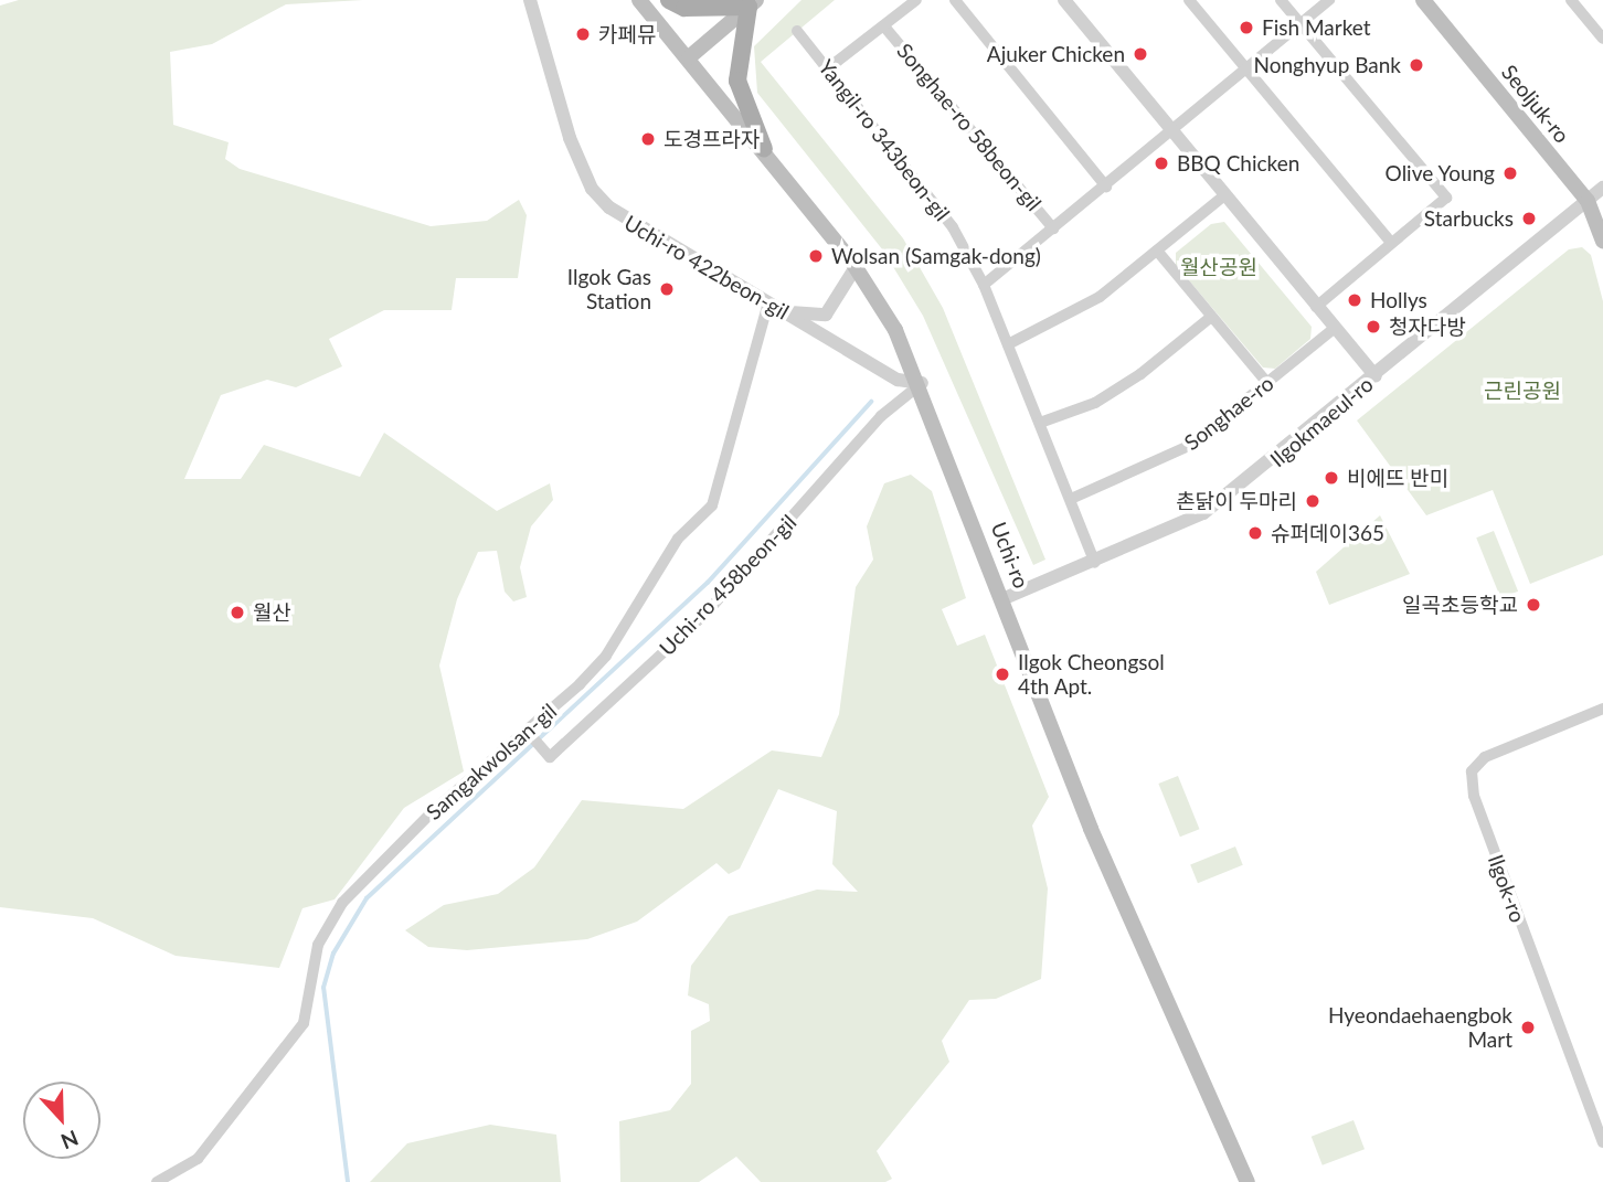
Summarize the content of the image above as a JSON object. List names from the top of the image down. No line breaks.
{"streets":{"main road":["Seoljuk-ro","Uchi-ro"],"street":["Songhae-ro 58beon-gil","Yangil-ro 343beon-gil","Uchi-ro 422beon-gil","Songhae-ro","Ilgokmaeul-ro","Uchi-ro 458beon-gil","Samgakwolsan-gil","Ilgok-ro"]},"crossings":[["Seoljuk-ro","Ilgokmaeul-ro"],["Songhae-ro 58beon-gil","Yangil-ro 343beon-gil"],["Yangil-ro 343beon-gil","Songhae-ro"],["Yangil-ro 343beon-gil","Ilgokmaeul-ro"],["Uchi-ro 422beon-gil","Uchi-ro"],["Uchi-ro 422beon-gil","Uchi-ro 458beon-gil"],["Uchi-ro 422beon-gil","Samgakwolsan-gil"],["Ilgokmaeul-ro","Uchi-ro"],["Uchi-ro","Uchi-ro 458beon-gil"],["Uchi-ro 458beon-gil","Samgakwolsan-gil"]],"parks":["월산공원","근린공원"],"places":["Fish Market","카페뮤","Ajuker Chicken","Nonghyup Bank","도경프라자","BBQ Chicken","Olive Young","Starbucks","Wolsan (Samgak-dong)","Ilgok Gas Station","Hollys","청자다방","비에뜨 반미","촌닭이 두마리","슈퍼데이365","일곡초등학교","월산","Ilgok Cheongsol 4th Apt.","Hyeondaehaengbok Mart"],"north":"bottom"}
